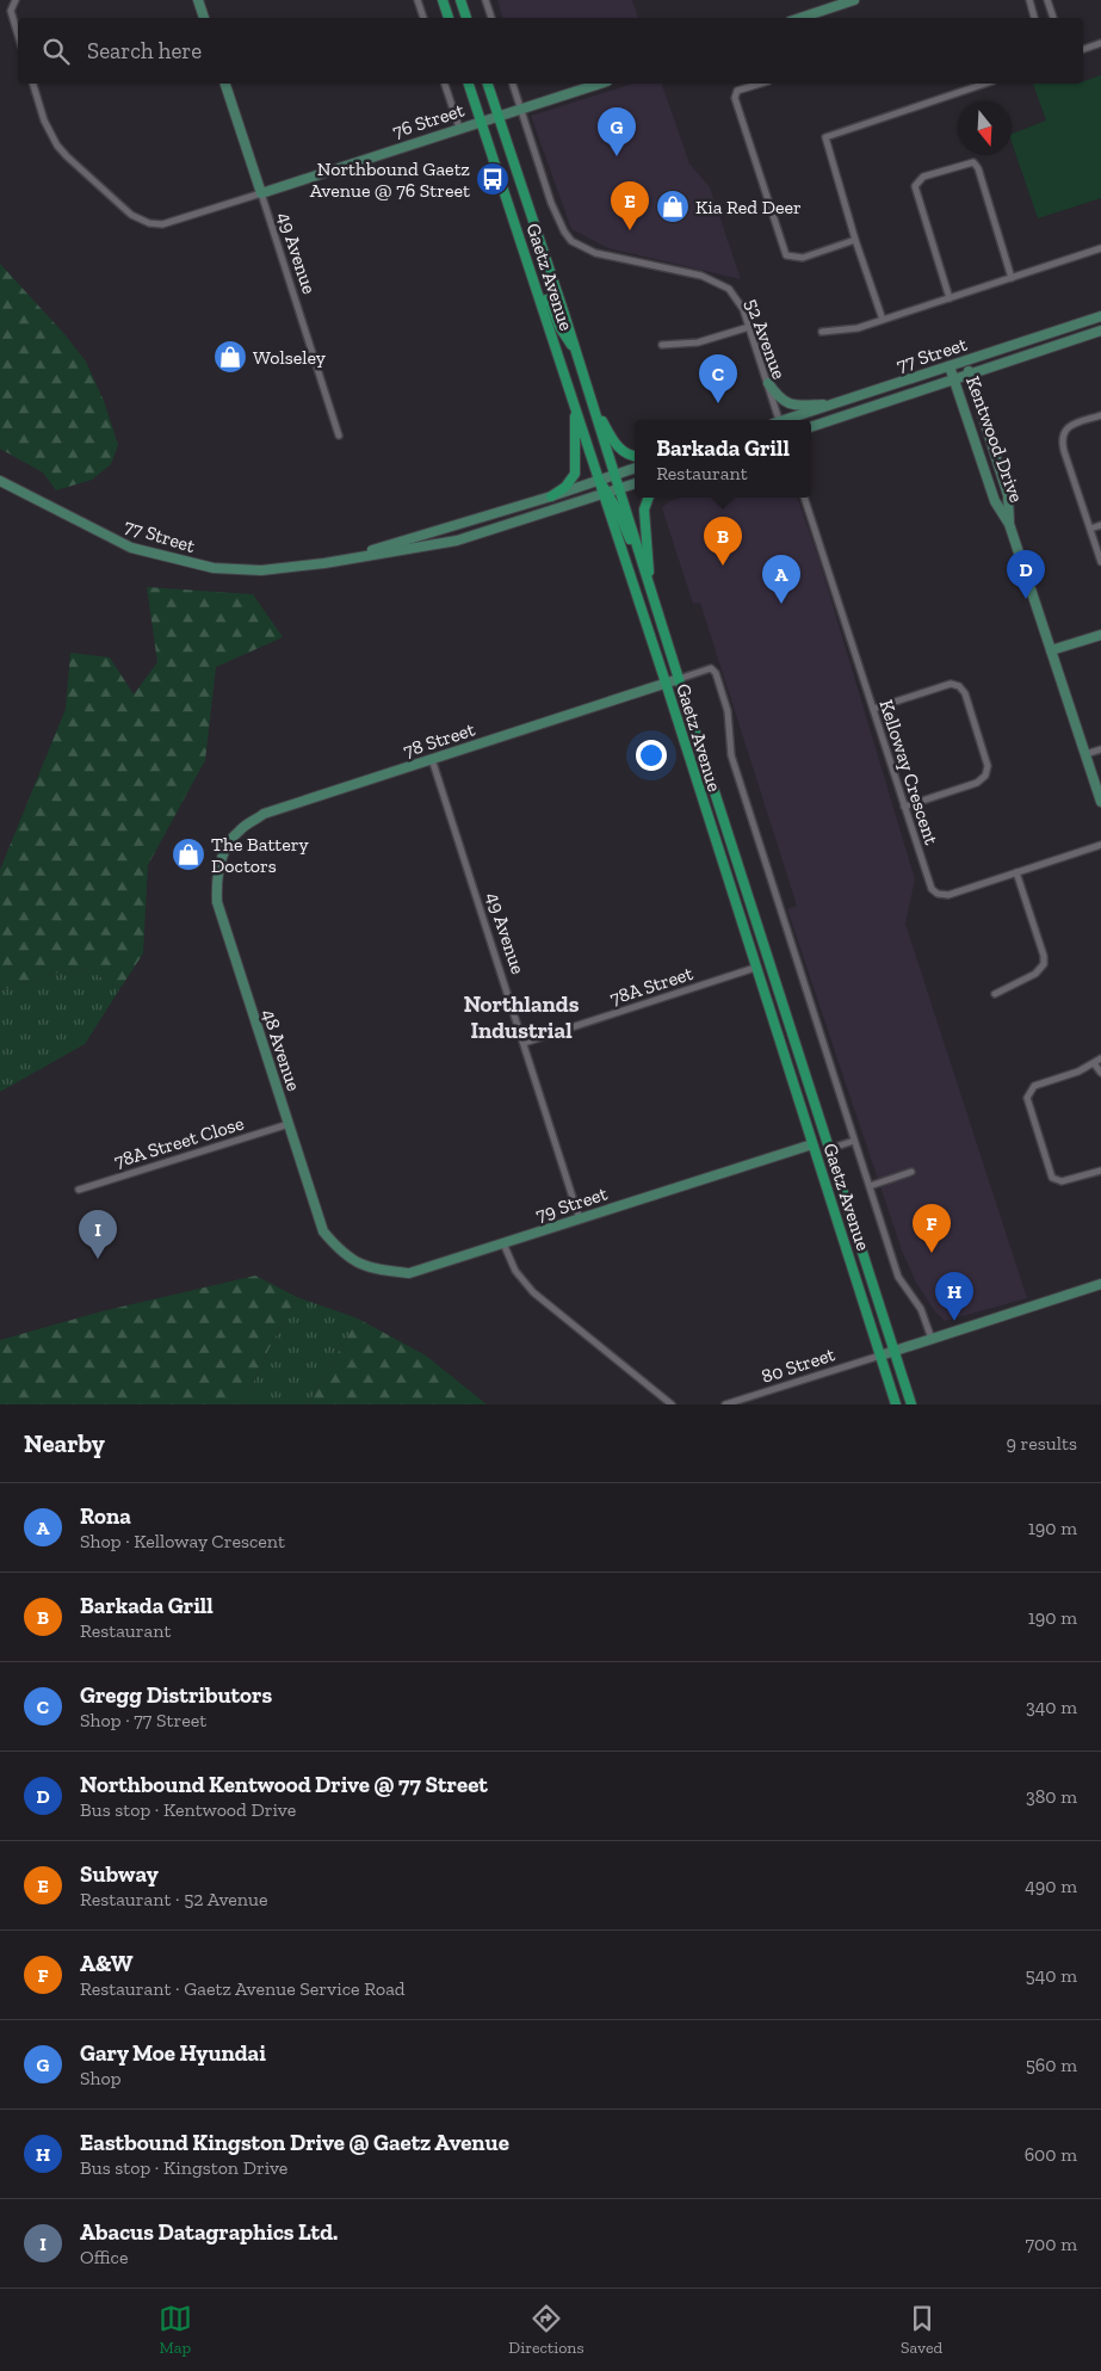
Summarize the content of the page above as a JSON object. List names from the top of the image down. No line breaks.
{"streets":{"main road":["Gaetz Avenue"],"street":["76 Street","49 Avenue","52 Avenue","77 Street","Kentwood Drive","78 Street","Kelloway Crescent","78A Street","48 Avenue","78A Street Close","79 Street","80 Street"]},"crossings":[["76 Street","49 Avenue"],["76 Street","Gaetz Avenue"],["76 Street","52 Avenue"],["49 Avenue","78 Street"],["49 Avenue","78A Street"],["49 Avenue","79 Street"],["Gaetz Avenue","77 Street"],["Gaetz Avenue","78 Street"],["Gaetz Avenue","78A Street"],["Gaetz Avenue","79 Street"],["Gaetz Avenue","80 Street"],["77 Street","Kentwood Drive"],["78 Street","48 Avenue"],["48 Avenue","78A Street Close"],["48 Avenue","79 Street"]],"districts":["Northlands Industrial"],"places":{"bus stop":["Northbound Gaetz Avenue @ 76 Street"],"shop":["Kia Red Deer","Wolseley","The Battery Doctors"]},"north":"bottom","page":{"search":"Search here","pins":["G","E","C","B","D","A","F","I","H"],"popup":["Barkada Grill","Restaurant"],"heading":["Nearby","9 results"],"list":[{"mark":"A","name":"Rona","note":"Shop · Kelloway Crescent","value":"190 m"},{"mark":"B","name":"Barkada Grill","note":"Restaurant","value":"190 m"},{"mark":"C","name":"Gregg Distributors","note":"Shop · 77 Street","value":"340 m"},{"mark":"D","name":"Northbound Kentwood Drive @ 77 Street","note":"Bus stop · Kentwood Drive","value":"380 m"},{"mark":"E","name":"Subway","note":"Restaurant · 52 Avenue","value":"490 m"},{"mark":"F","name":"A&W","note":"Restaurant · Gaetz Avenue Service Road","value":"540 m"},{"mark":"G","name":"Gary Moe Hyundai","note":"Shop","value":"560 m"},{"mark":"H","name":"Eastbound Kingston Drive @ Gaetz Avenue","note":"Bus stop · Kingston Drive","value":"600 m"},{"mark":"I","name":"Abacus Datagraphics Ltd.","note":"Office","value":"700 m"}],"nav":["Map","Directions","Saved"]}}
